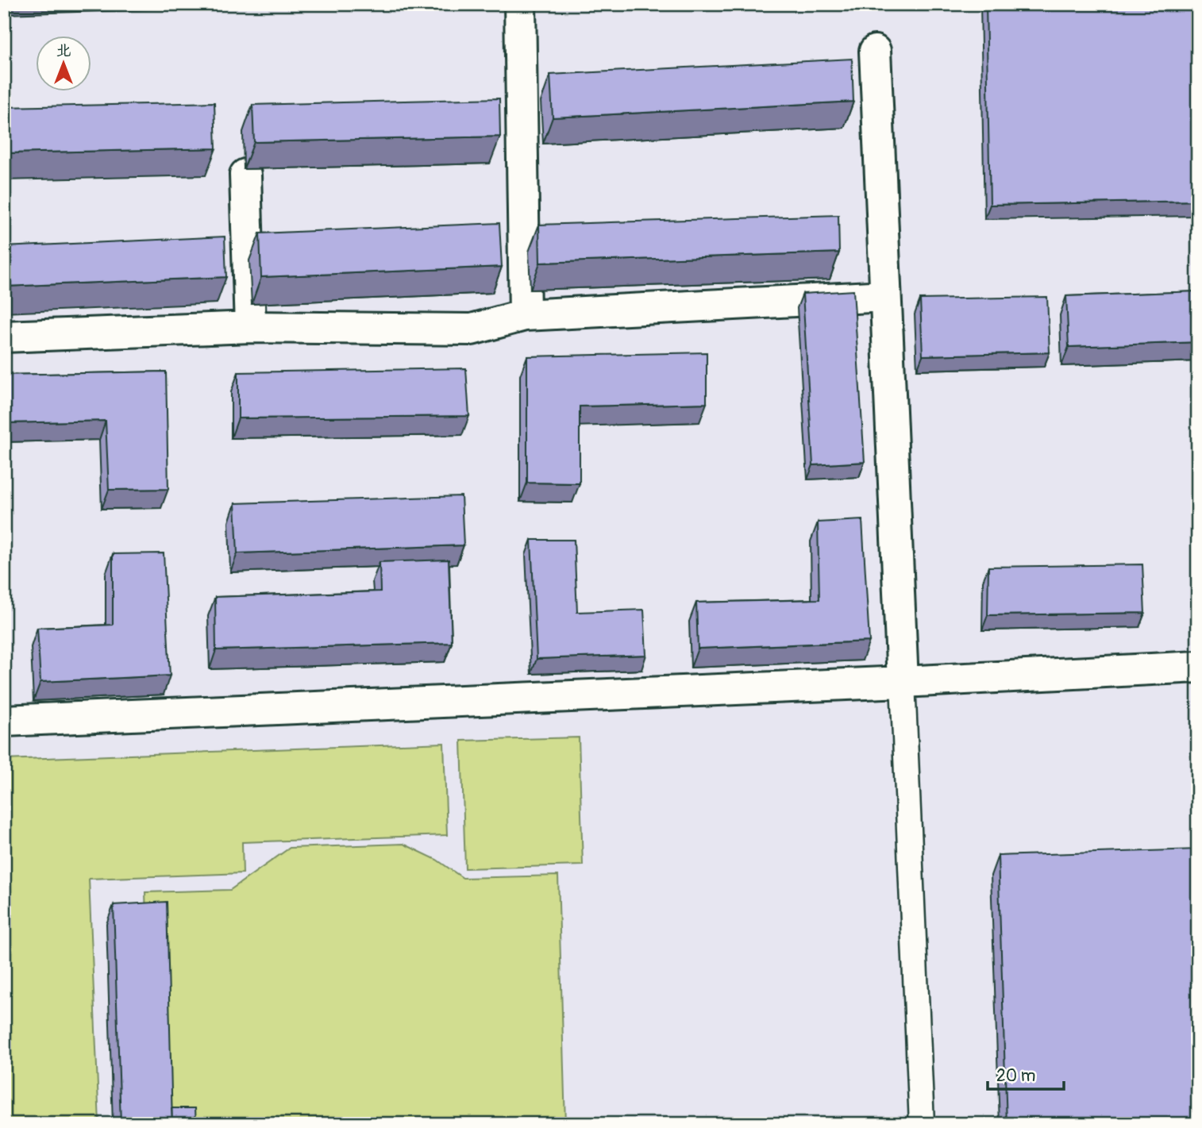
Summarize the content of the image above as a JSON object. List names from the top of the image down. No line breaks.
{"scale_bar":"20 m","north":"top"}
